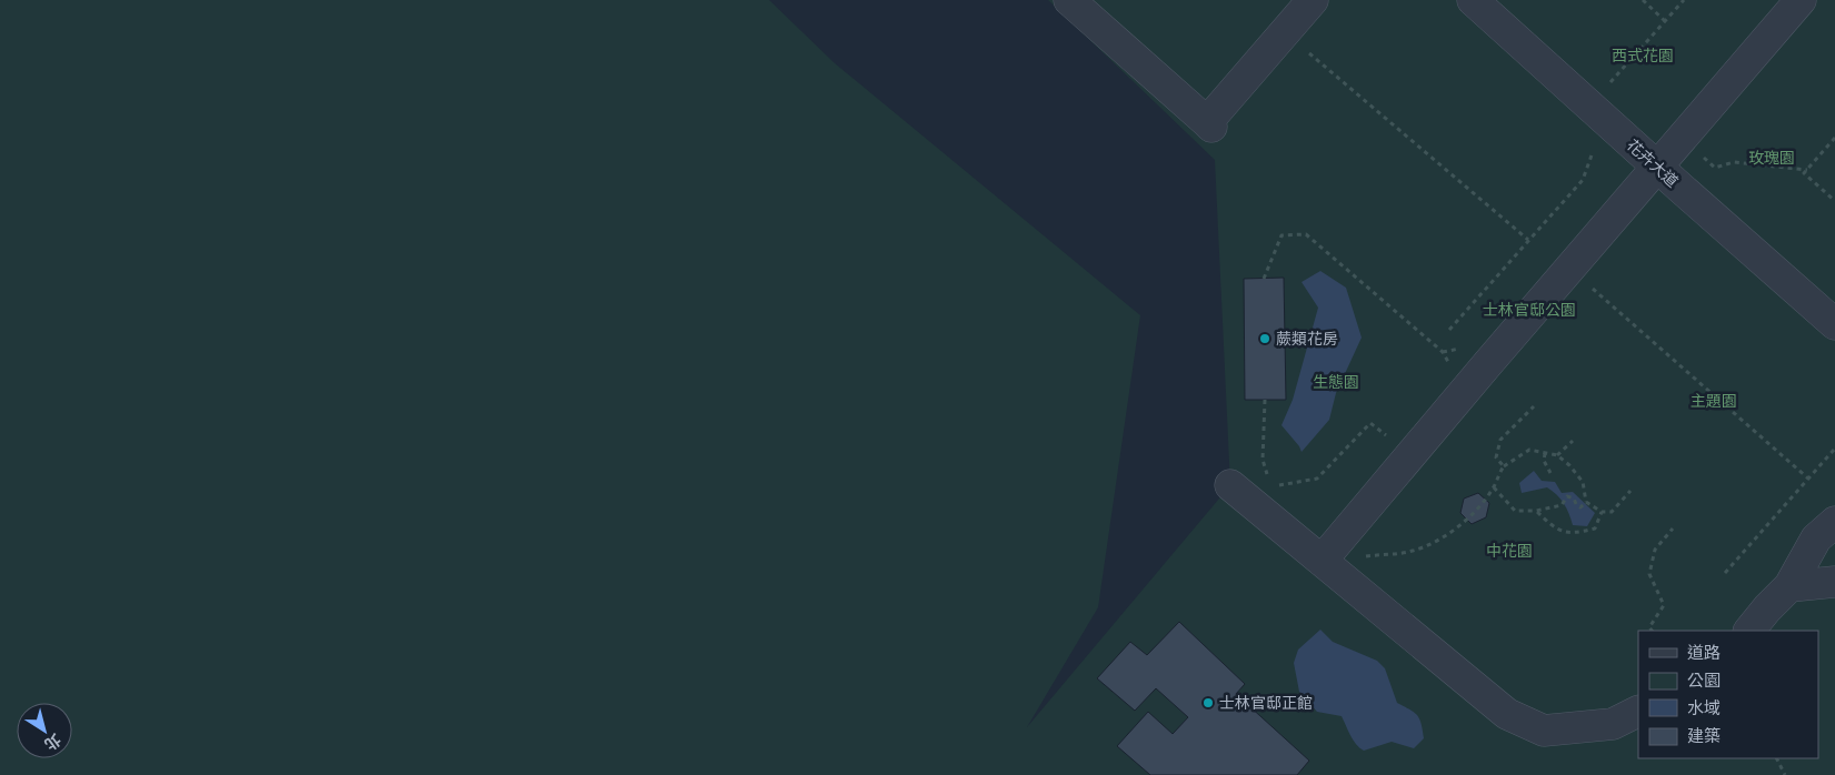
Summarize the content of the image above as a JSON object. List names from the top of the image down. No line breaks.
{"streets":{"street":["花卉大道"]},"parks":["西式花園","玫瑰園","士林官邸公園","生態園","主題園","中花園"],"places":["蕨類花房","士林官邸正館"],"legend":["道路","公園","水域","建築"],"north":"bottom right"}
